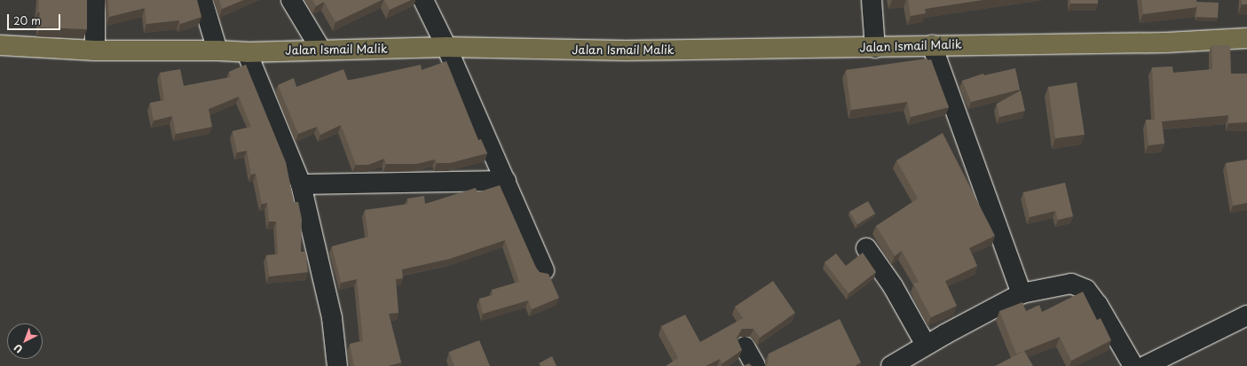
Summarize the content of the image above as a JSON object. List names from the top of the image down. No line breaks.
{"streets":{"main road":["Jalan Ismail Malik"]},"scale_bar":"20 m","north":"bottom left"}
